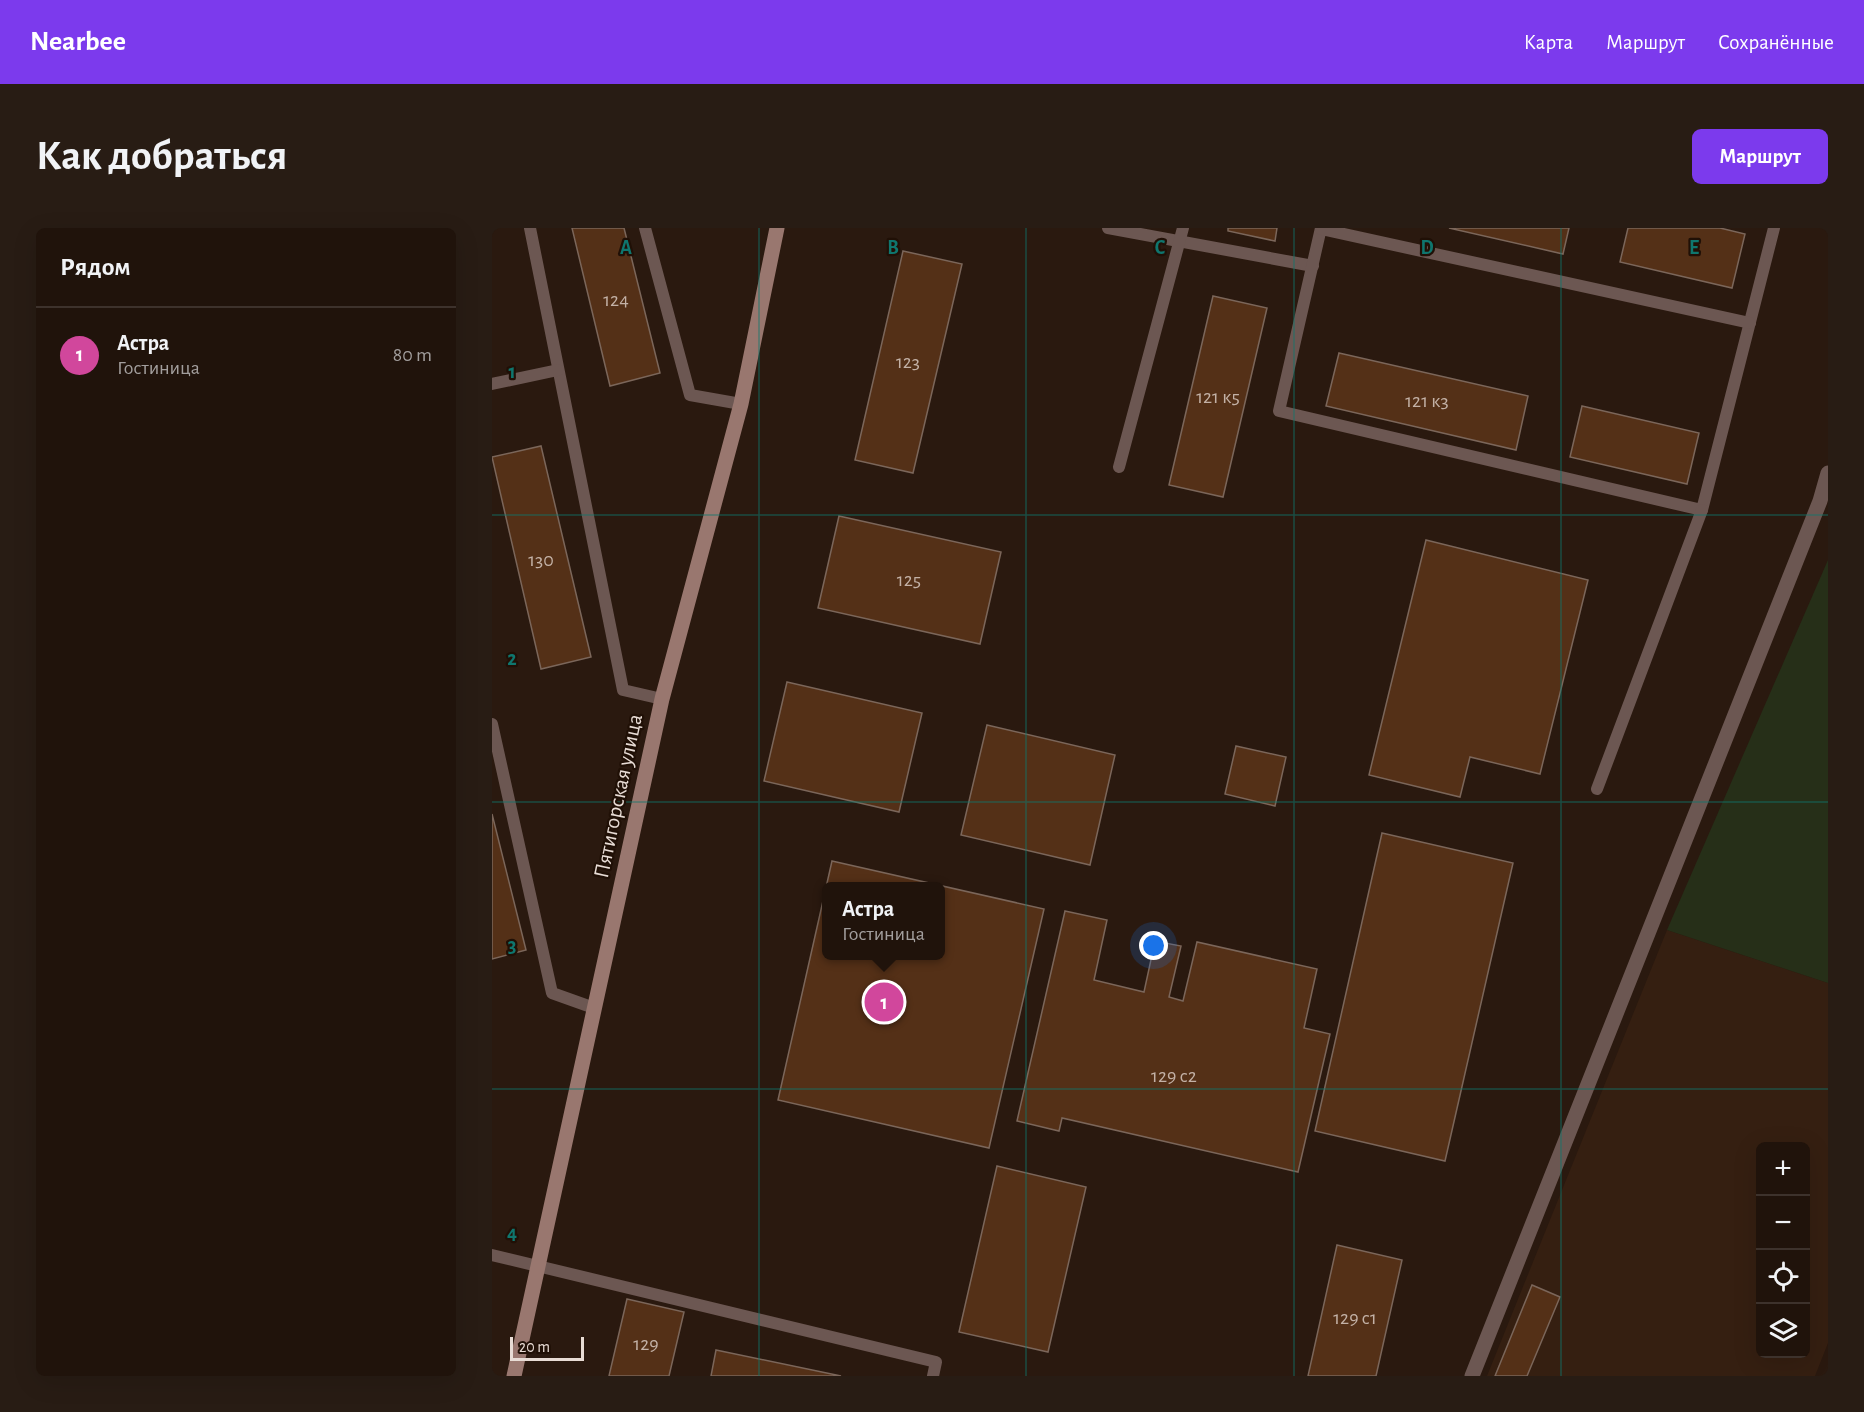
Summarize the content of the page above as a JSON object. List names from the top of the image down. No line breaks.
{"streets":{"main road":["Пятигорская улица"]},"house_numbers":["124","123","121 к5","121 к3","130","125","129 с2","129 с1","129"],"scale_bar":"20 m","page":{"header":"Nearbee","nav":["Карта","Маршрут","Сохранённые"],"buttons":"Маршрут","title":"Как добраться","heading":"Рядом","list":[{"mark":"1","name":"Астра","note":"Гостиница","value":"80 m"}],"popup":["Астра","Гостиница"],"pins":"1","map_buttons":["+","−"],"scale":"20 m"},"grid":{"columns":["A","B","C","D","E"],"rows":["1","2","3","4"]}}
